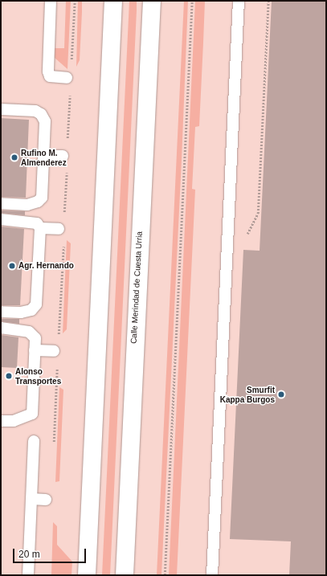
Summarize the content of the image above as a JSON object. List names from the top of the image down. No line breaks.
{"streets":{"street":["Calle Merindad de Cuesta Urria"]},"places":["Rufino M. Almenderez","Agr. Hernando","Alonso Transportes","Smurfit Kappa Burgos"],"scale_bar":"20 m"}
